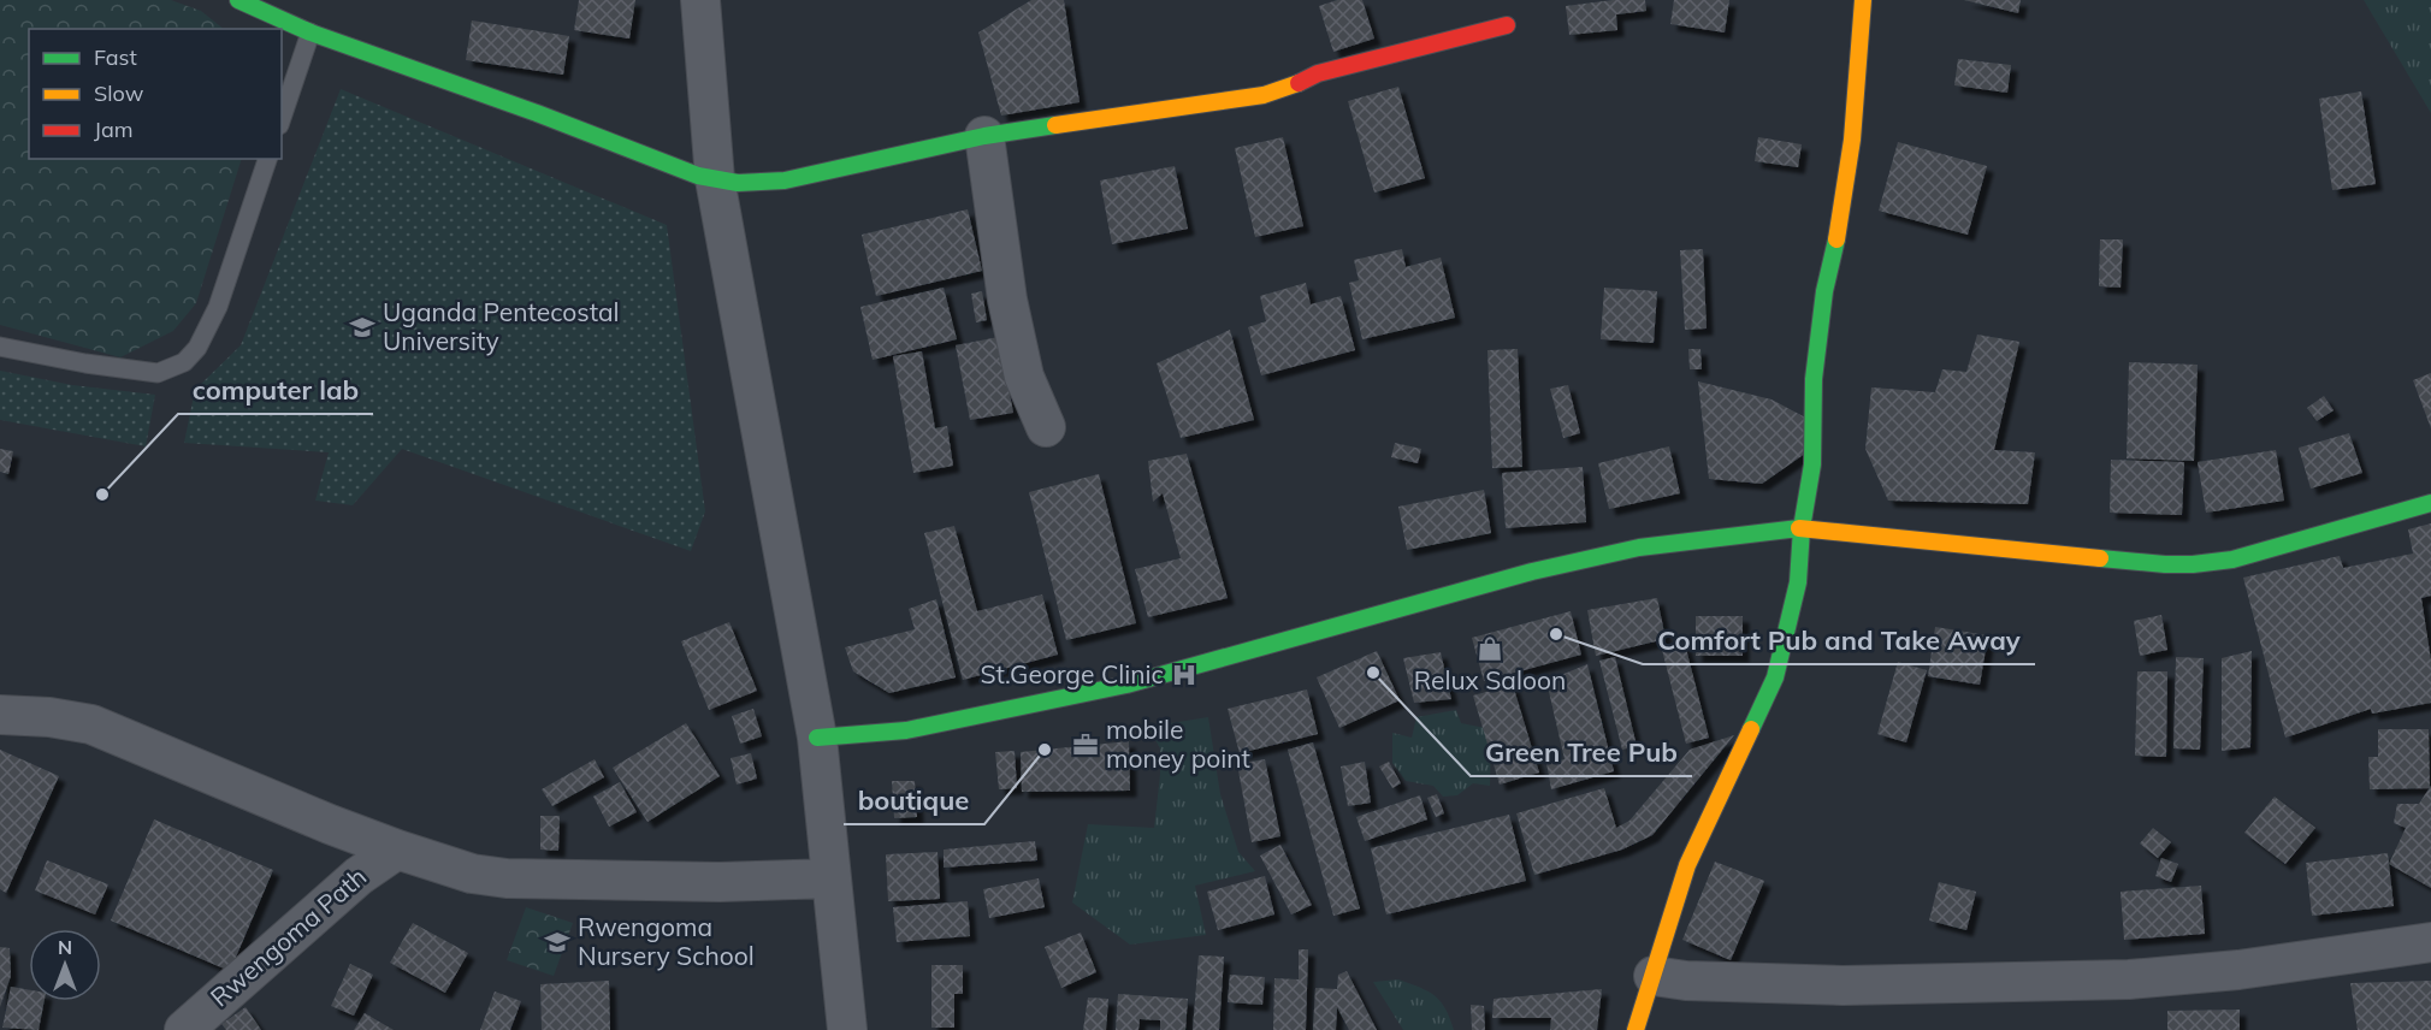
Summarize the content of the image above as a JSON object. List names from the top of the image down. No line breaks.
{"streets":{"street":["Rwengoma Path"]},"places":{"school or university":["Uganda Pentecostal University","Rwengoma Nursery School"],"other":["computer lab","Comfort Pub and Take Away","Green Tree Pub","boutique"],"shop":["Relux Saloon"],"hospital":["St.George Clinic"],"office":["mobile money point"]},"legend":["Fast","Slow","Jam"],"north":"top"}
